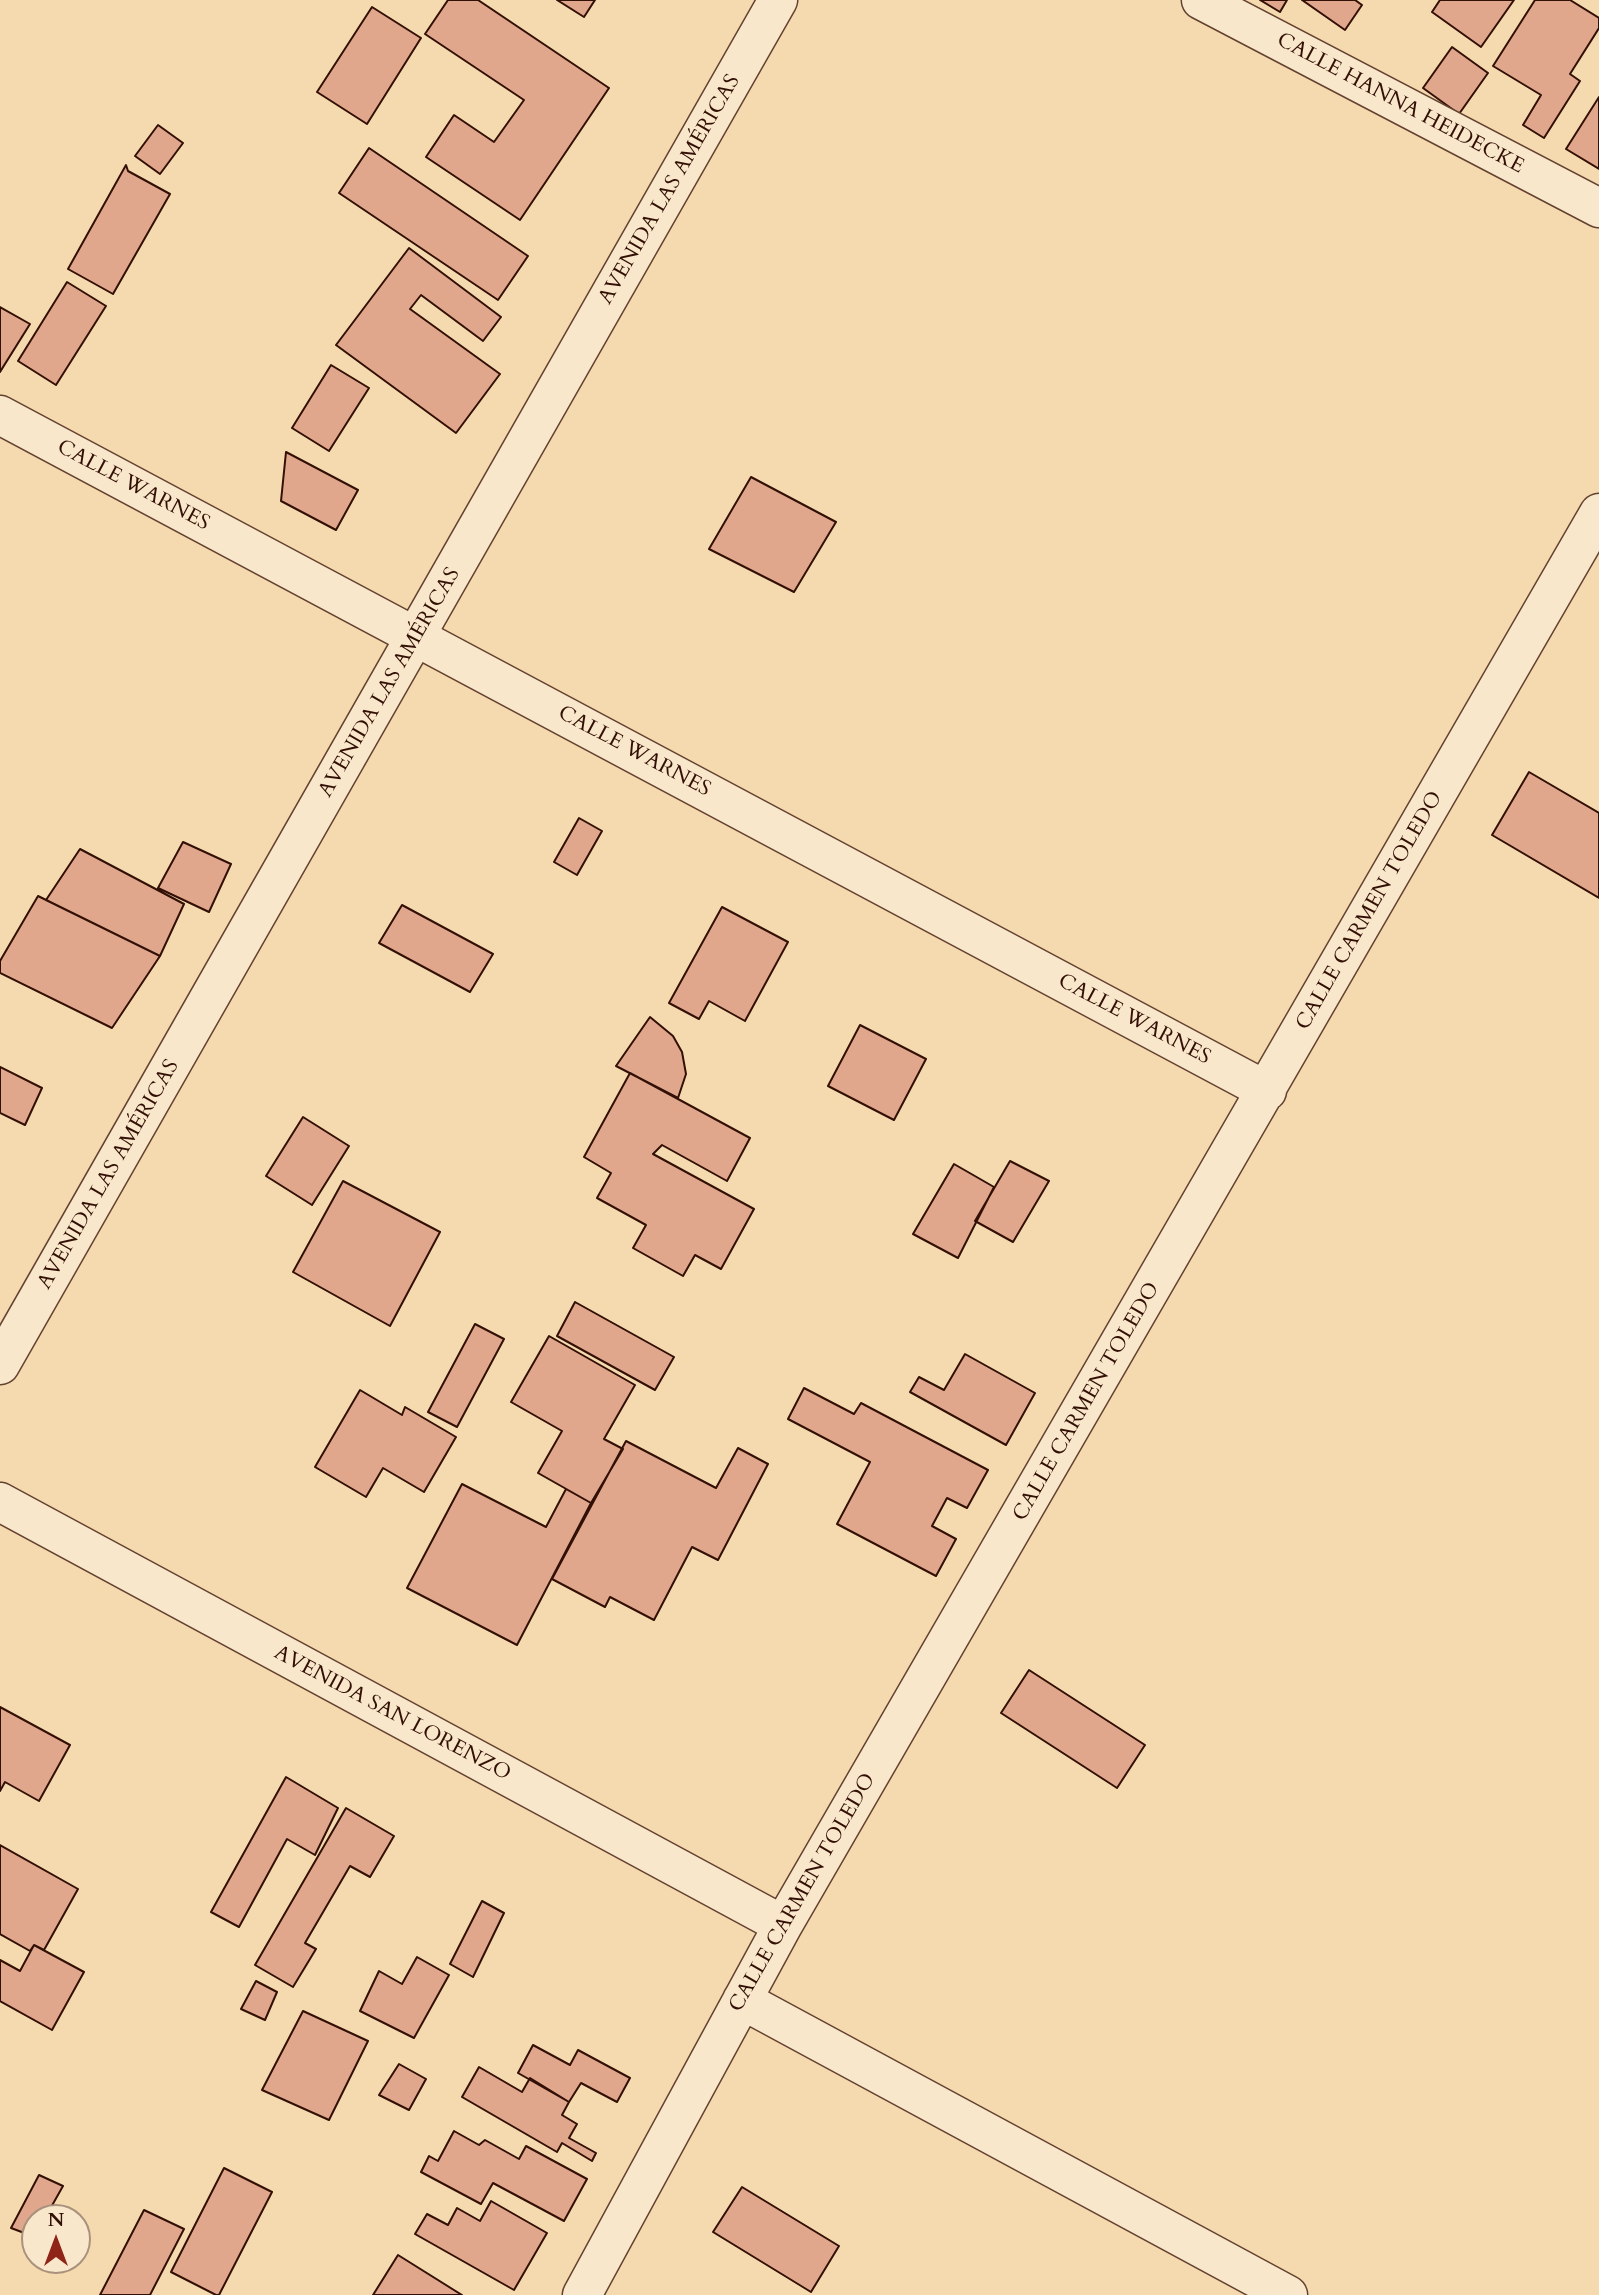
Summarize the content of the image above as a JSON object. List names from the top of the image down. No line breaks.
{"streets":{"street":["CALLE HANNA HEIDECKE","AVENIDA LAS AMÉRICAS","CALLE WARNES","CALLE CARMEN TOLEDO","AVENIDA SAN LORENZO"]},"crossings":[["AVENIDA LAS AMÉRICAS","CALLE WARNES"],["CALLE WARNES","CALLE CARMEN TOLEDO"],["CALLE CARMEN TOLEDO","AVENIDA SAN LORENZO"]],"north":"top"}
